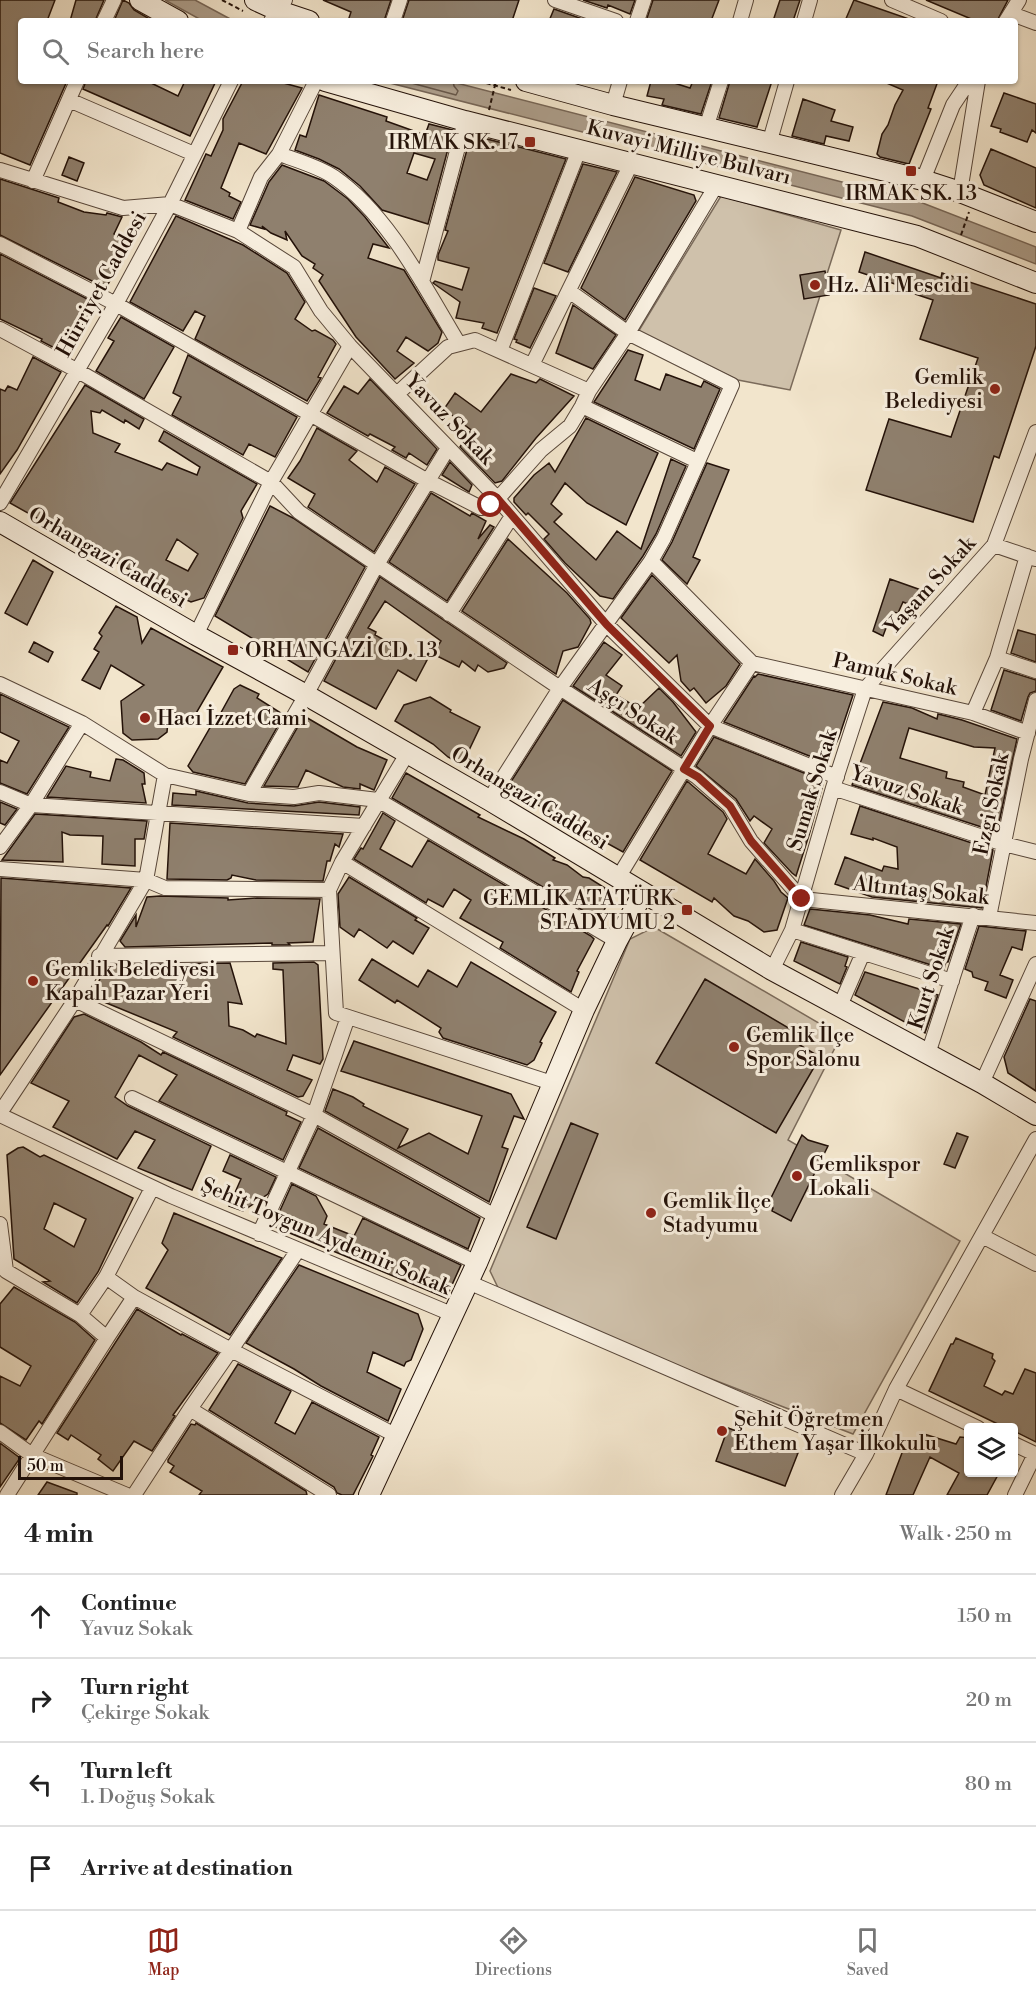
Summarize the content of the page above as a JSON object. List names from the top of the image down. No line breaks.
{"streets":{"street":["Kuvayi Milliye Bulvarı","Hürriyet Caddesi","Yavuz Sokak","Orhangazi Caddesi","Yaşam Sokak","Pamuk Sokak","Aşçı Sokak","Sumak Sokak","Ezgi Sokak","Altıntaş Sokak","Kurt Sokak","Şehit Toygun Aydemir Sokak"]},"crossings":[["Hürriyet Caddesi","Yavuz Sokak"],["Hürriyet Caddesi","Aşçı Sokak"],["Yavuz Sokak","Sumak Sokak"],["Yavuz Sokak","Ezgi Sokak"],["Orhangazi Caddesi","Sumak Sokak"],["Orhangazi Caddesi","Kurt Sokak"],["Yaşam Sokak","Pamuk Sokak"],["Yaşam Sokak","Sumak Sokak"],["Pamuk Sokak","Sumak Sokak"],["Pamuk Sokak","Ezgi Sokak"],["Aşçı Sokak","Sumak Sokak"],["Aşçı Sokak","Altıntaş Sokak"],["Sumak Sokak","Altıntaş Sokak"],["Ezgi Sokak","Altıntaş Sokak"],["Altıntaş Sokak","Kurt Sokak"]],"places":{"transit":["IRMAK SK. 17","IRMAK SK. 13","ORHANGAZİ CD. 13","GEMLİK ATATÜRK STADYUMU 2"],"other":["Hz. Ali Mescidi","Gemlik Belediyesi","Hacı İzzet Cami","Gemlik Belediyesi Kapalı Pazar Yeri","Gemlik İlçe Spor Salonu","Gemlikspor Lokali","Gemlik İlçe Stadyumu","Şehit Öğretmen Ethem Yaşar İlkokulu"]},"scale_bar":"50 m","page":{"search":"Search here","scale":"50 m","heading":["4 min","Walk · 250 m"],"list":[["Continue","Yavuz Sokak","150 m"],["Turn right","Çekirge Sokak","20 m"],["Turn left","1. Doğuş Sokak","80 m"],"Arrive at destination"],"nav":["Map","Directions","Saved"]}}
